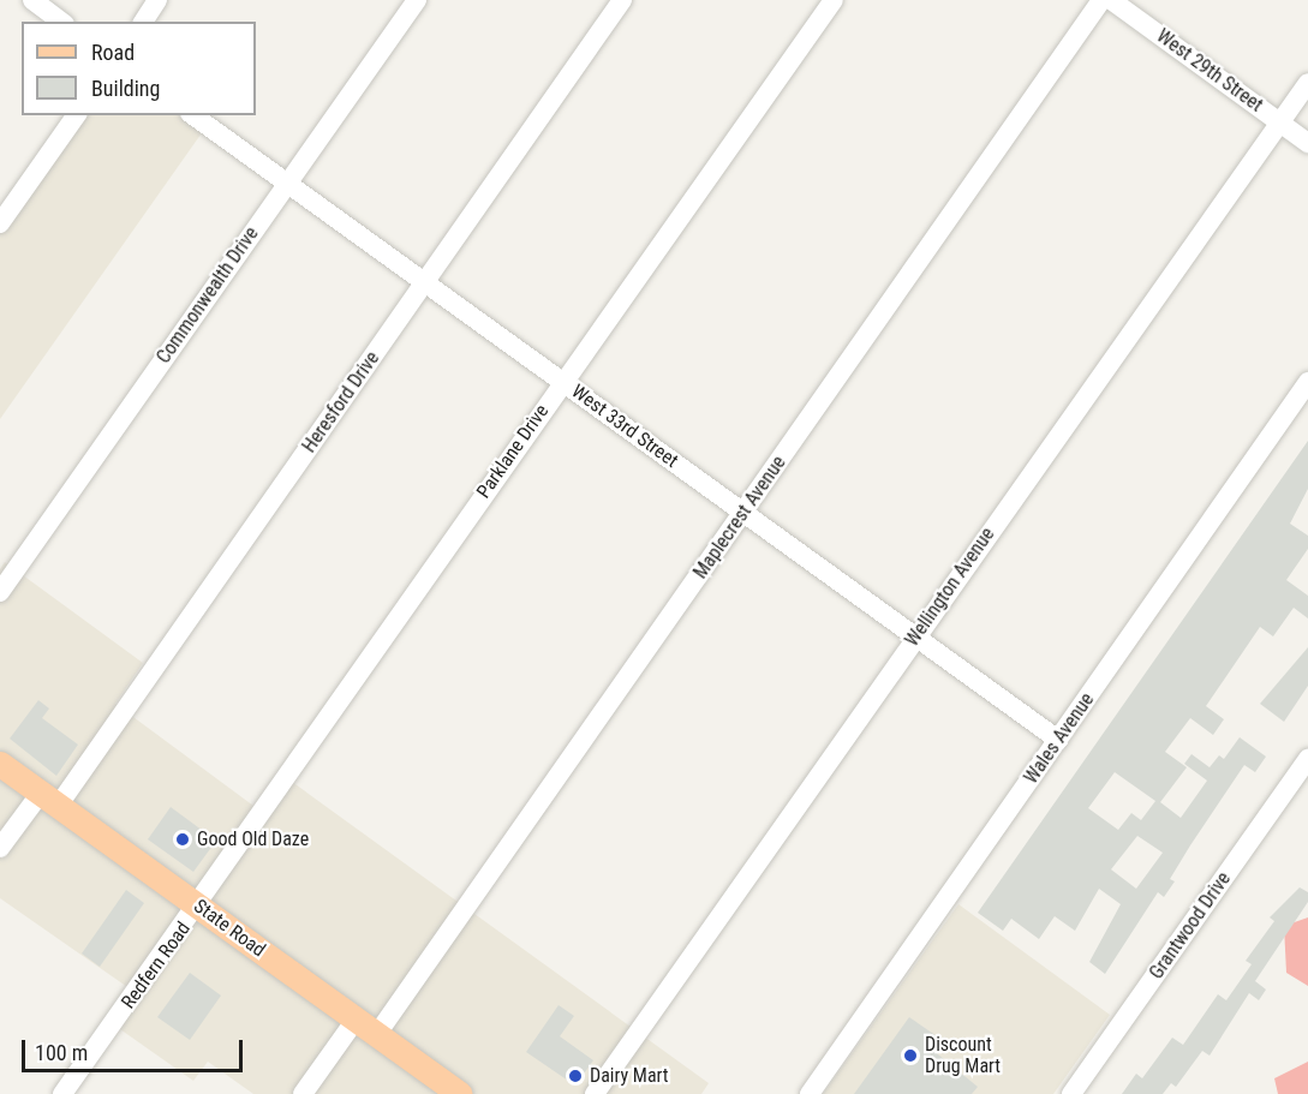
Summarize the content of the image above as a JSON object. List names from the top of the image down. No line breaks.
{"streets":{"main road":["State Road"],"street":["West 29th Street","Commonwealth Drive","Heresford Drive","West 33rd Street","Parklane Drive","Maplecrest Avenue","Wellington Avenue","Wales Avenue","Grantwood Drive","Redfern Road"]},"crossings":[["West 29th Street","Wellington Avenue"],["Commonwealth Drive","West 33rd Street"],["Heresford Drive","West 33rd Street"],["Heresford Drive","State Road"],["West 33rd Street","Parklane Drive"],["West 33rd Street","Maplecrest Avenue"],["West 33rd Street","Wellington Avenue"],["West 33rd Street","Wales Avenue"],["Parklane Drive","State Road"],["Parklane Drive","Redfern Road"],["Maplecrest Avenue","State Road"],["State Road","Redfern Road"]],"places":["Good Old Daze","Discount Drug Mart","Dairy Mart"],"legend":["Road","Building"],"scale_bar":"100 m"}
